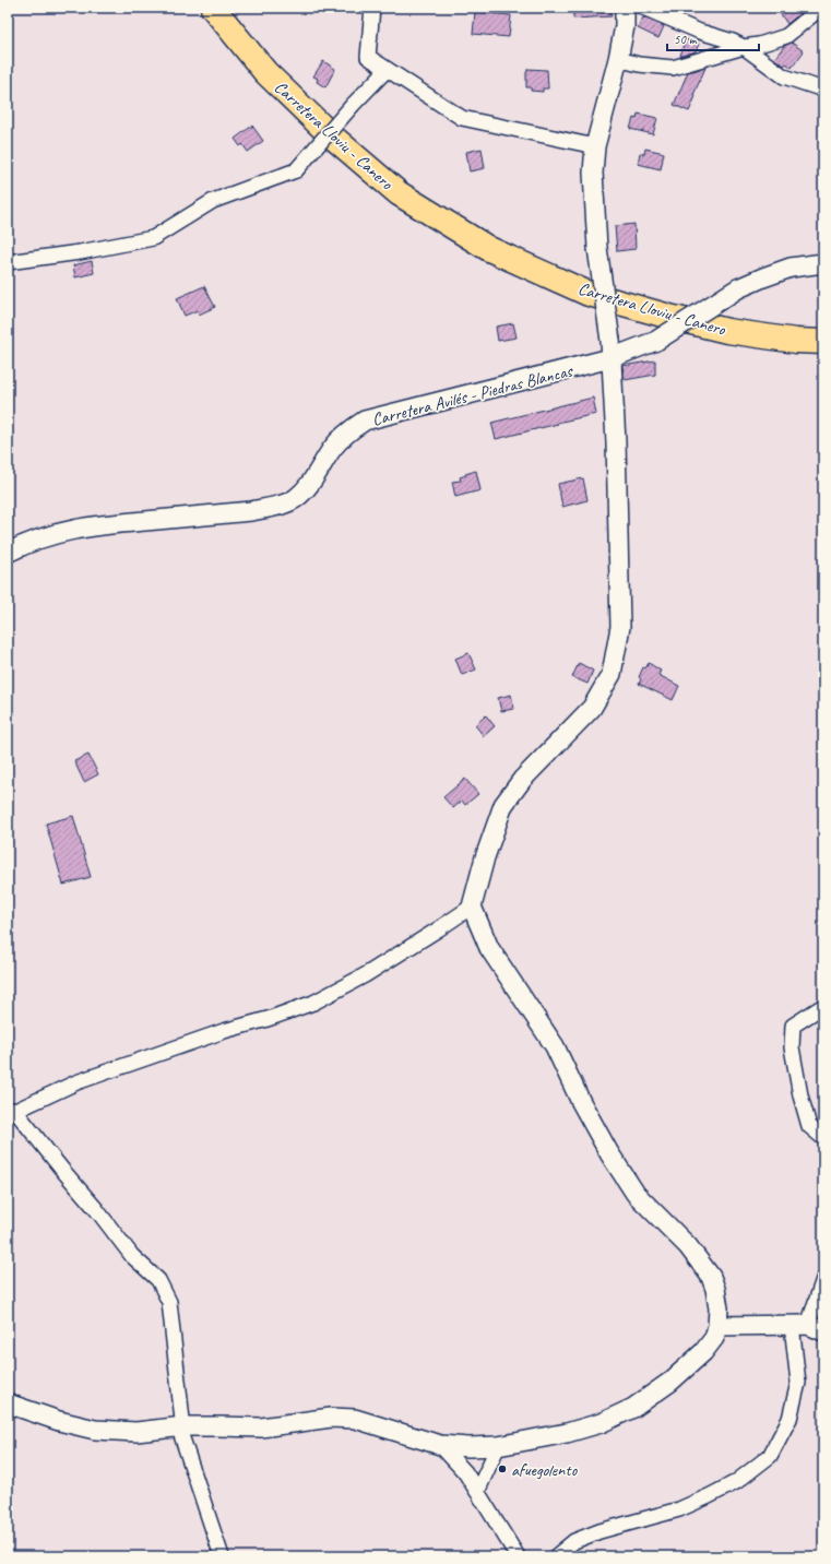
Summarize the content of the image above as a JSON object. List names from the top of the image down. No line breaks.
{"streets":{"highway":["Carretera Lloviu - Canero"],"street":["Carretera Avilés - Piedras Blancas"]},"places":["afuegolento"],"scale_bar":"50 m"}
